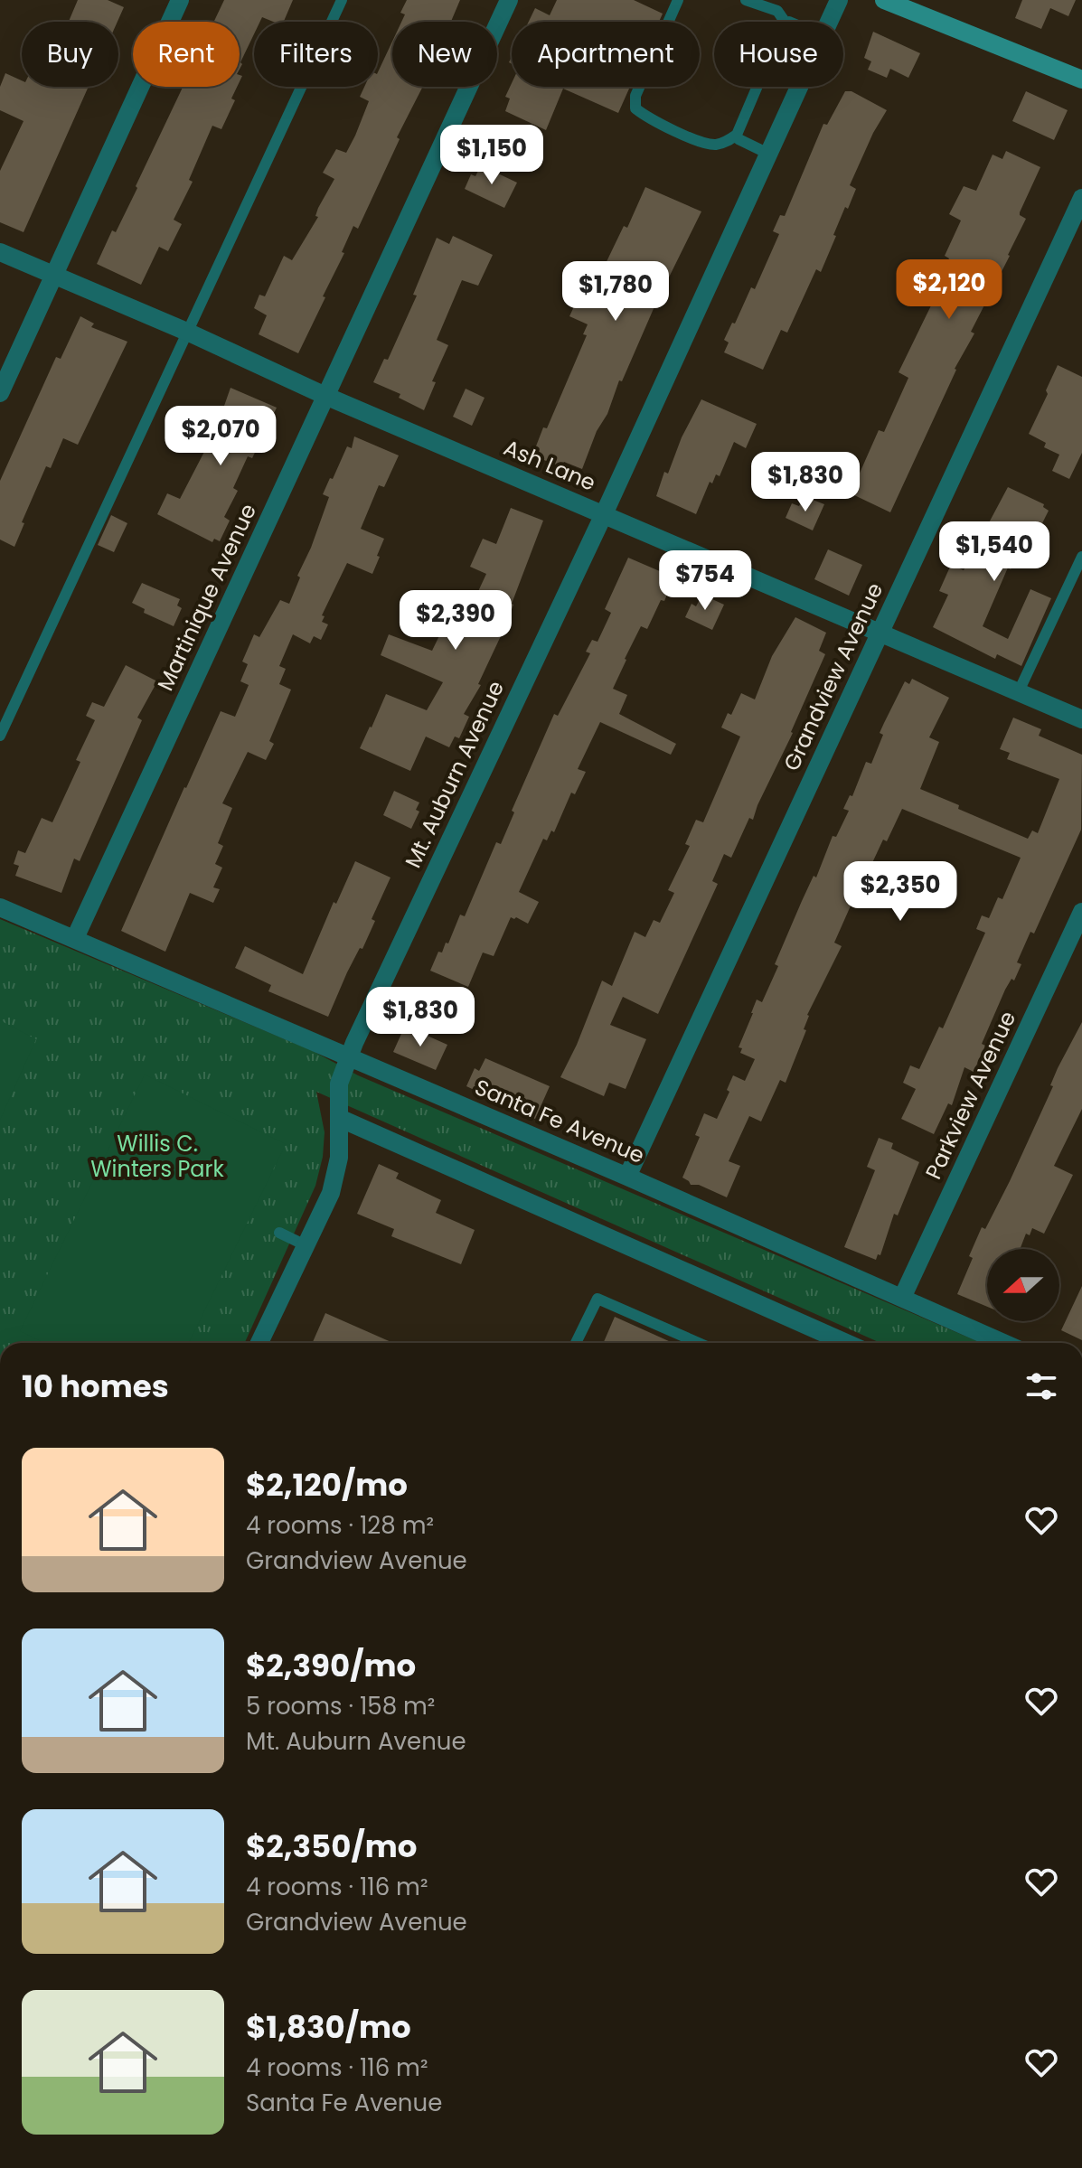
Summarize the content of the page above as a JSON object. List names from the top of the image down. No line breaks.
{"streets":{"street":["Ash Lane","Martinique Avenue","Grandview Avenue","Mt. Auburn Avenue","Parkview Avenue","Santa Fe Avenue"]},"crossings":[["Ash Lane","Martinique Avenue"],["Ash Lane","Grandview Avenue"],["Ash Lane","Mt. Auburn Avenue"],["Martinique Avenue","Santa Fe Avenue"],["Grandview Avenue","Santa Fe Avenue"],["Mt. Auburn Avenue","Santa Fe Avenue"],["Parkview Avenue","Santa Fe Avenue"]],"parks":["Willis C. Winters Park"],"north":"left","page":{"chip":["Buy","Rent","Filters","New","Apartment","House"],"price":["$1,150","$2,120","$1,780","$2,070","$1,830","$1,540","$754","$2,390","$2,350","$1,830"],"heading":"10 homes","list":[{"name":"$2,120/mo","note":"4 rooms · 128 m² · Grandview Avenue"},{"name":"$2,390/mo","note":"5 rooms · 158 m² · Mt. Auburn Avenue"},{"name":"$2,350/mo","note":"4 rooms · 116 m² · Grandview Avenue"},{"name":"$1,830/mo","note":"4 rooms · 116 m² · Santa Fe Avenue"}]}}
